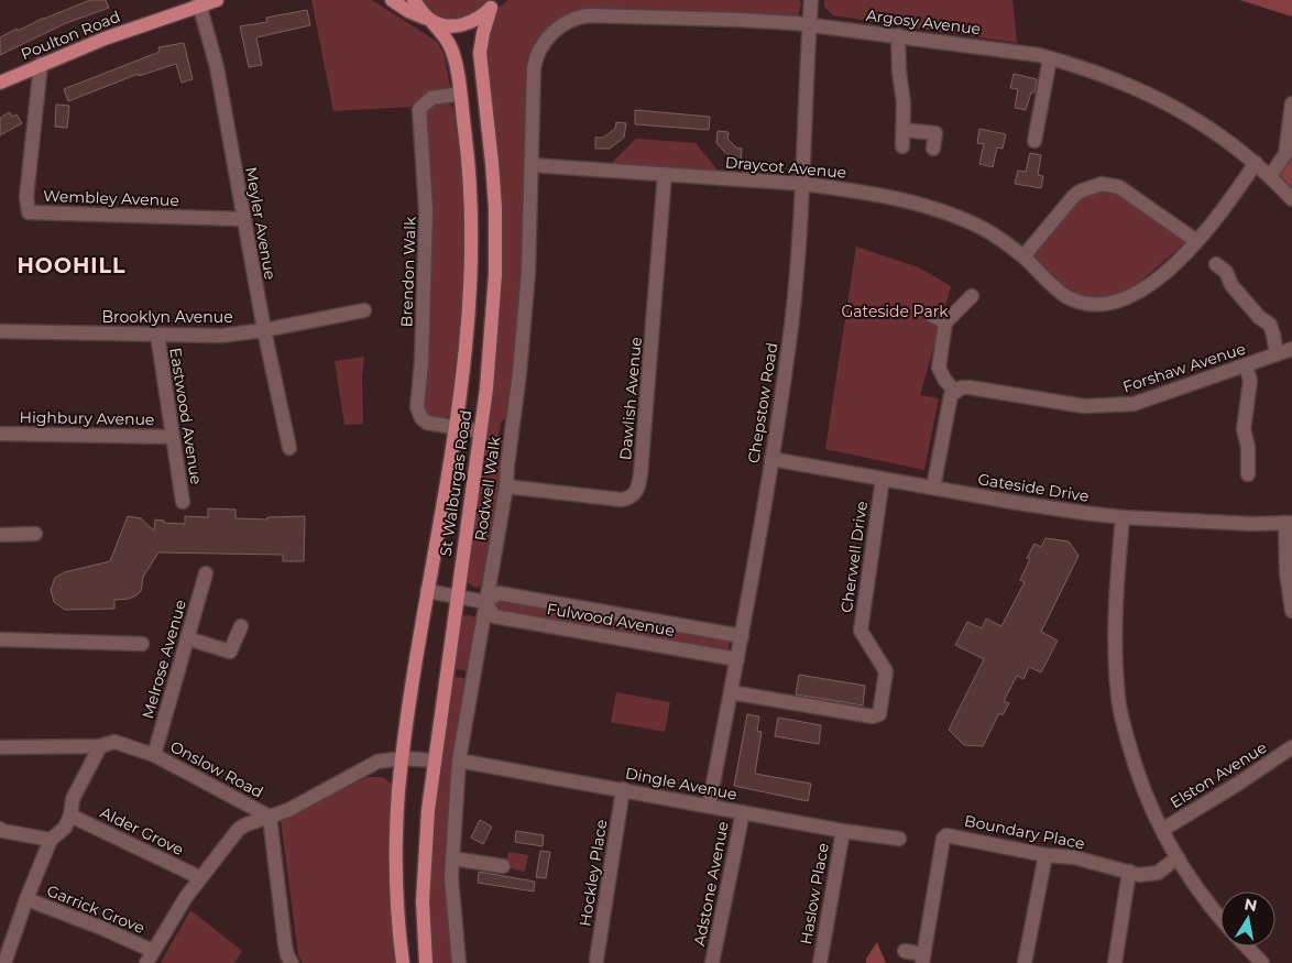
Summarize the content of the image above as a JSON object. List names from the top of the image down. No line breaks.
{"streets":{"main road":["Poulton Road","St Walburgas Road"],"street":["Argosy Avenue","Draycot Avenue","Wembley Avenue","Meyler Avenue","Brendon Walk","Brooklyn Avenue","Forshaw Avenue","Dawlish Avenue","Chepstow Road","Eastwood Avenue","Highbury Avenue","Gateside Drive","Rodwell Walk","Cherwell Drive","Fulwood Avenue","Melrose Avenue","Onslow Road","Elston Avenue","Dingle Avenue","Alder Grove","Boundary Place","Hockley Place","Adstone Avenue","Haslow Place","Garrick Grove"]},"crossings":[["Argosy Avenue","Draycot Avenue"],["Argosy Avenue","Chepstow Road"],["Argosy Avenue","Rodwell Walk"],["Poulton Road","Wembley Avenue"],["Poulton Road","Meyler Avenue"],["Draycot Avenue","Dawlish Avenue"],["Draycot Avenue","Chepstow Road"],["Draycot Avenue","Rodwell Walk"],["Wembley Avenue","Meyler Avenue"],["Meyler Avenue","Brooklyn Avenue"],["Brendon Walk","St Walburgas Road"],["Brooklyn Avenue","Eastwood Avenue"],["Dawlish Avenue","Rodwell Walk"],["Chepstow Road","Gateside Drive"],["Chepstow Road","Cherwell Drive"],["Chepstow Road","Fulwood Avenue"],["Chepstow Road","Dingle Avenue"],["Eastwood Avenue","Highbury Avenue"],["St Walburgas Road","Fulwood Avenue"],["Gateside Drive","Cherwell Drive"],["Rodwell Walk","Fulwood Avenue"],["Rodwell Walk","Dingle Avenue"],["Melrose Avenue","Onslow Road"],["Dingle Avenue","Hockley Place"],["Dingle Avenue","Adstone Avenue"],["Dingle Avenue","Haslow Place"]],"districts":["HOOHILL"],"parks":["Gateside Park"],"north":"top"}
